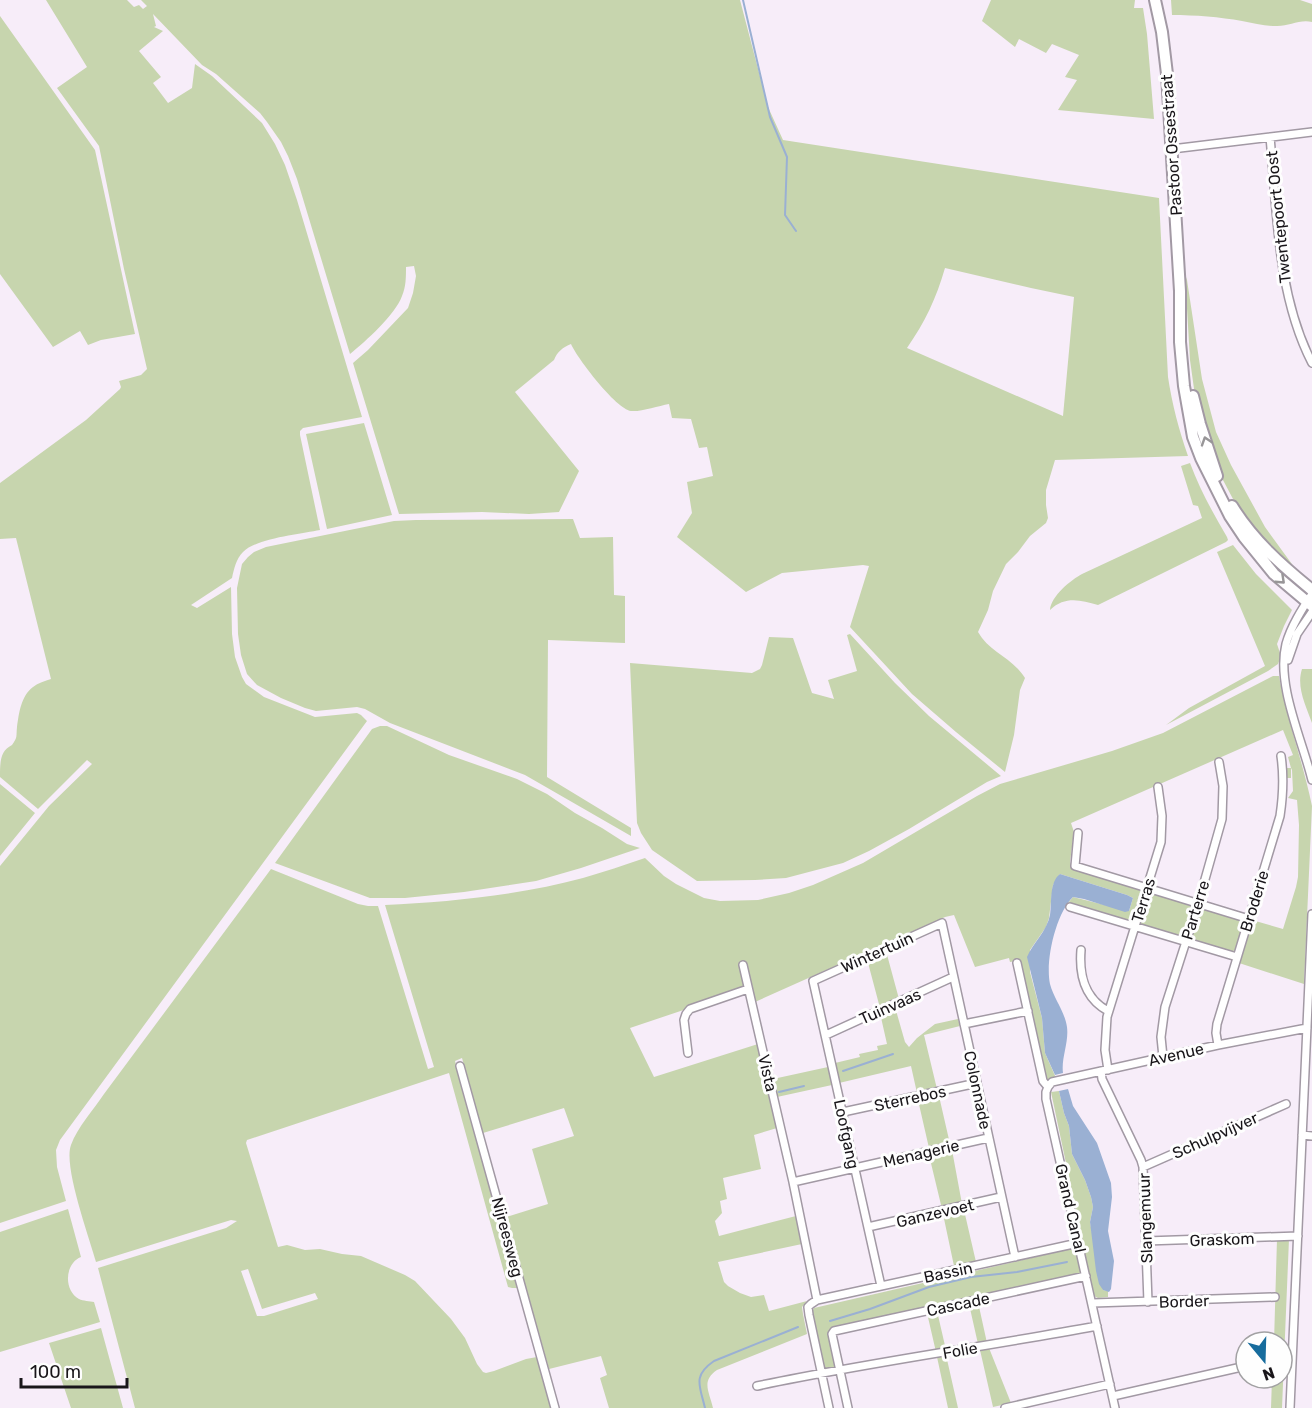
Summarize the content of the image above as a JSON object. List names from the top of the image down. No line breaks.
{"streets":{"main road":["Pastoor Ossestraat"],"street":["Twentepoort Oost","Terras","Broderie","Parterre","Wintertuin","Tuinvaas","Avenue","Vista","Colonnade","Sterrebos","Loofgang","Schulpvijver","Menagerie","Grand Canal","Ganzevoet","Slangemuur","Nijreesweg","Graskom","Bassin","Border","Cascade","Folie"]},"crossings":[["Pastoor Ossestraat","Twentepoort Oost"],["Terras","Avenue"],["Terras","Slangemuur"],["Broderie","Avenue"],["Parterre","Avenue"],["Wintertuin","Colonnade"],["Wintertuin","Loofgang"],["Tuinvaas","Colonnade"],["Tuinvaas","Loofgang"],["Avenue","Grand Canal"],["Avenue","Slangemuur"],["Vista","Bassin"],["Colonnade","Sterrebos"],["Colonnade","Menagerie"],["Colonnade","Ganzevoet"],["Colonnade","Bassin"],["Sterrebos","Loofgang"],["Loofgang","Menagerie"],["Loofgang","Ganzevoet"],["Loofgang","Bassin"],["Schulpvijver","Slangemuur"],["Grand Canal","Bassin"],["Grand Canal","Border"],["Grand Canal","Cascade"],["Grand Canal","Folie"],["Slangemuur","Graskom"],["Slangemuur","Border"],["Cascade","Folie"]],"scale_bar":"100 m","north":"bottom"}
